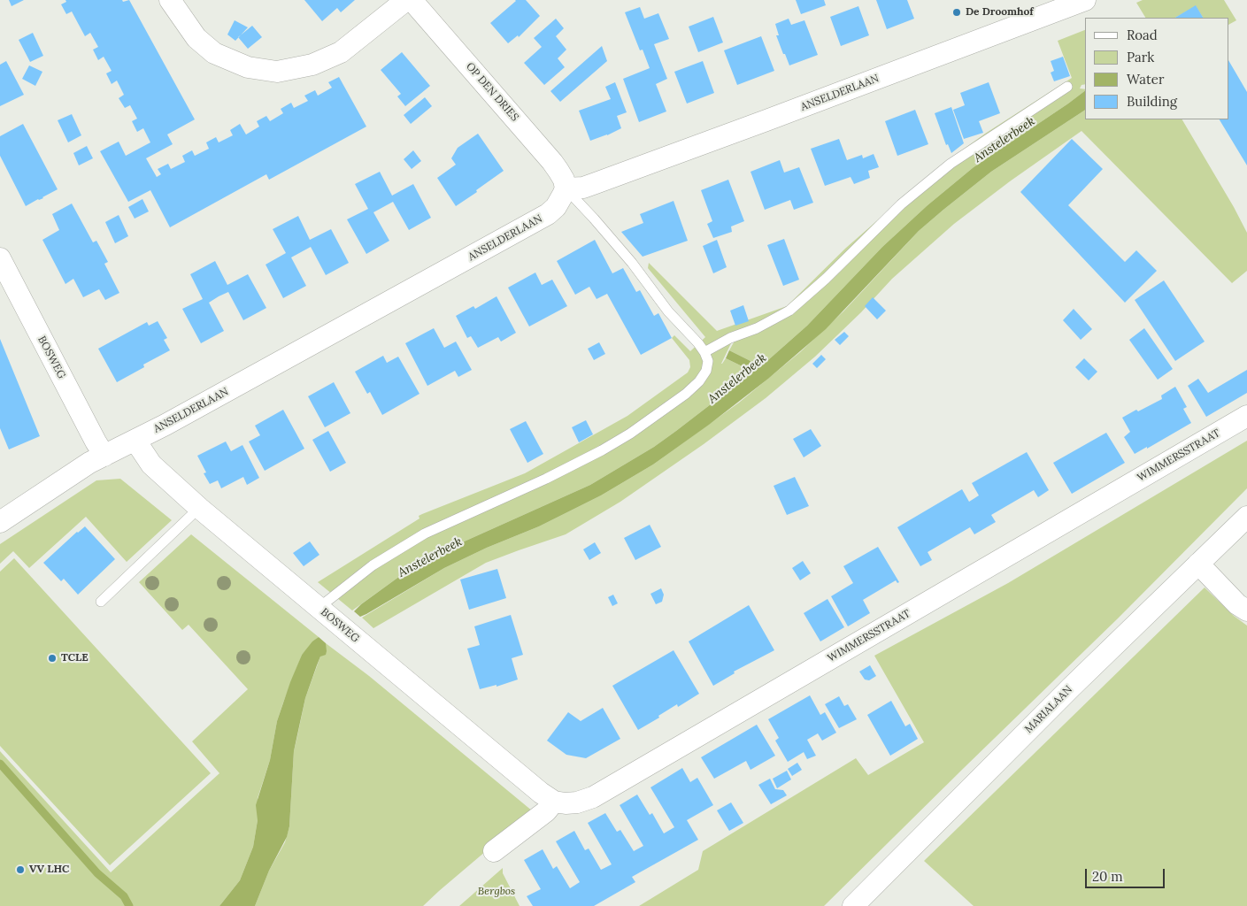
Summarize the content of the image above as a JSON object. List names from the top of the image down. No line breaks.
{"streets":{"street":["OP DEN DRIES","ANSELDERLAAN","BOSWEG","WIMMERSSTRAAT","MARIALAAN"]},"crossings":[["OP DEN DRIES","ANSELDERLAAN"],["ANSELDERLAAN","BOSWEG"],["BOSWEG","WIMMERSSTRAAT"]],"water":["Anstelerbeek"],"parks":["Bergbos"],"places":["De Droomhof","TCLE","VV LHC"],"legend":["Road","Park","Water","Building"],"scale_bar":"20 m"}
